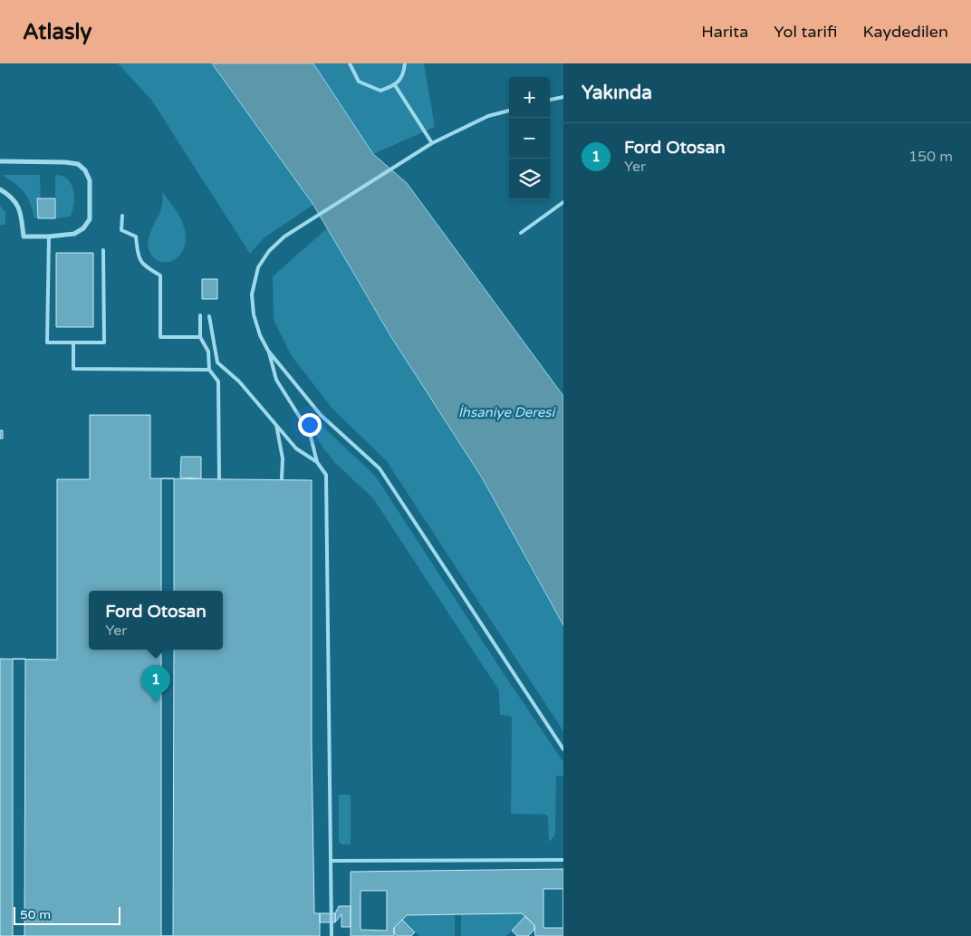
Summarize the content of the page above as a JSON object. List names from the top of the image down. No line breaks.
{"water":["İhsaniye Deresi"],"scale_bar":"50 m","page":{"header":"Atlasly","nav":["Harita","Yol tarifi","Kaydedilen"],"heading":"Yakında","map_buttons":["+","−"],"list":[{"mark":"1","name":"Ford Otosan","note":"Yer","value":"150 m"}],"popup":["Ford Otosan","Yer"],"pins":"1","scale":"50 m"}}
